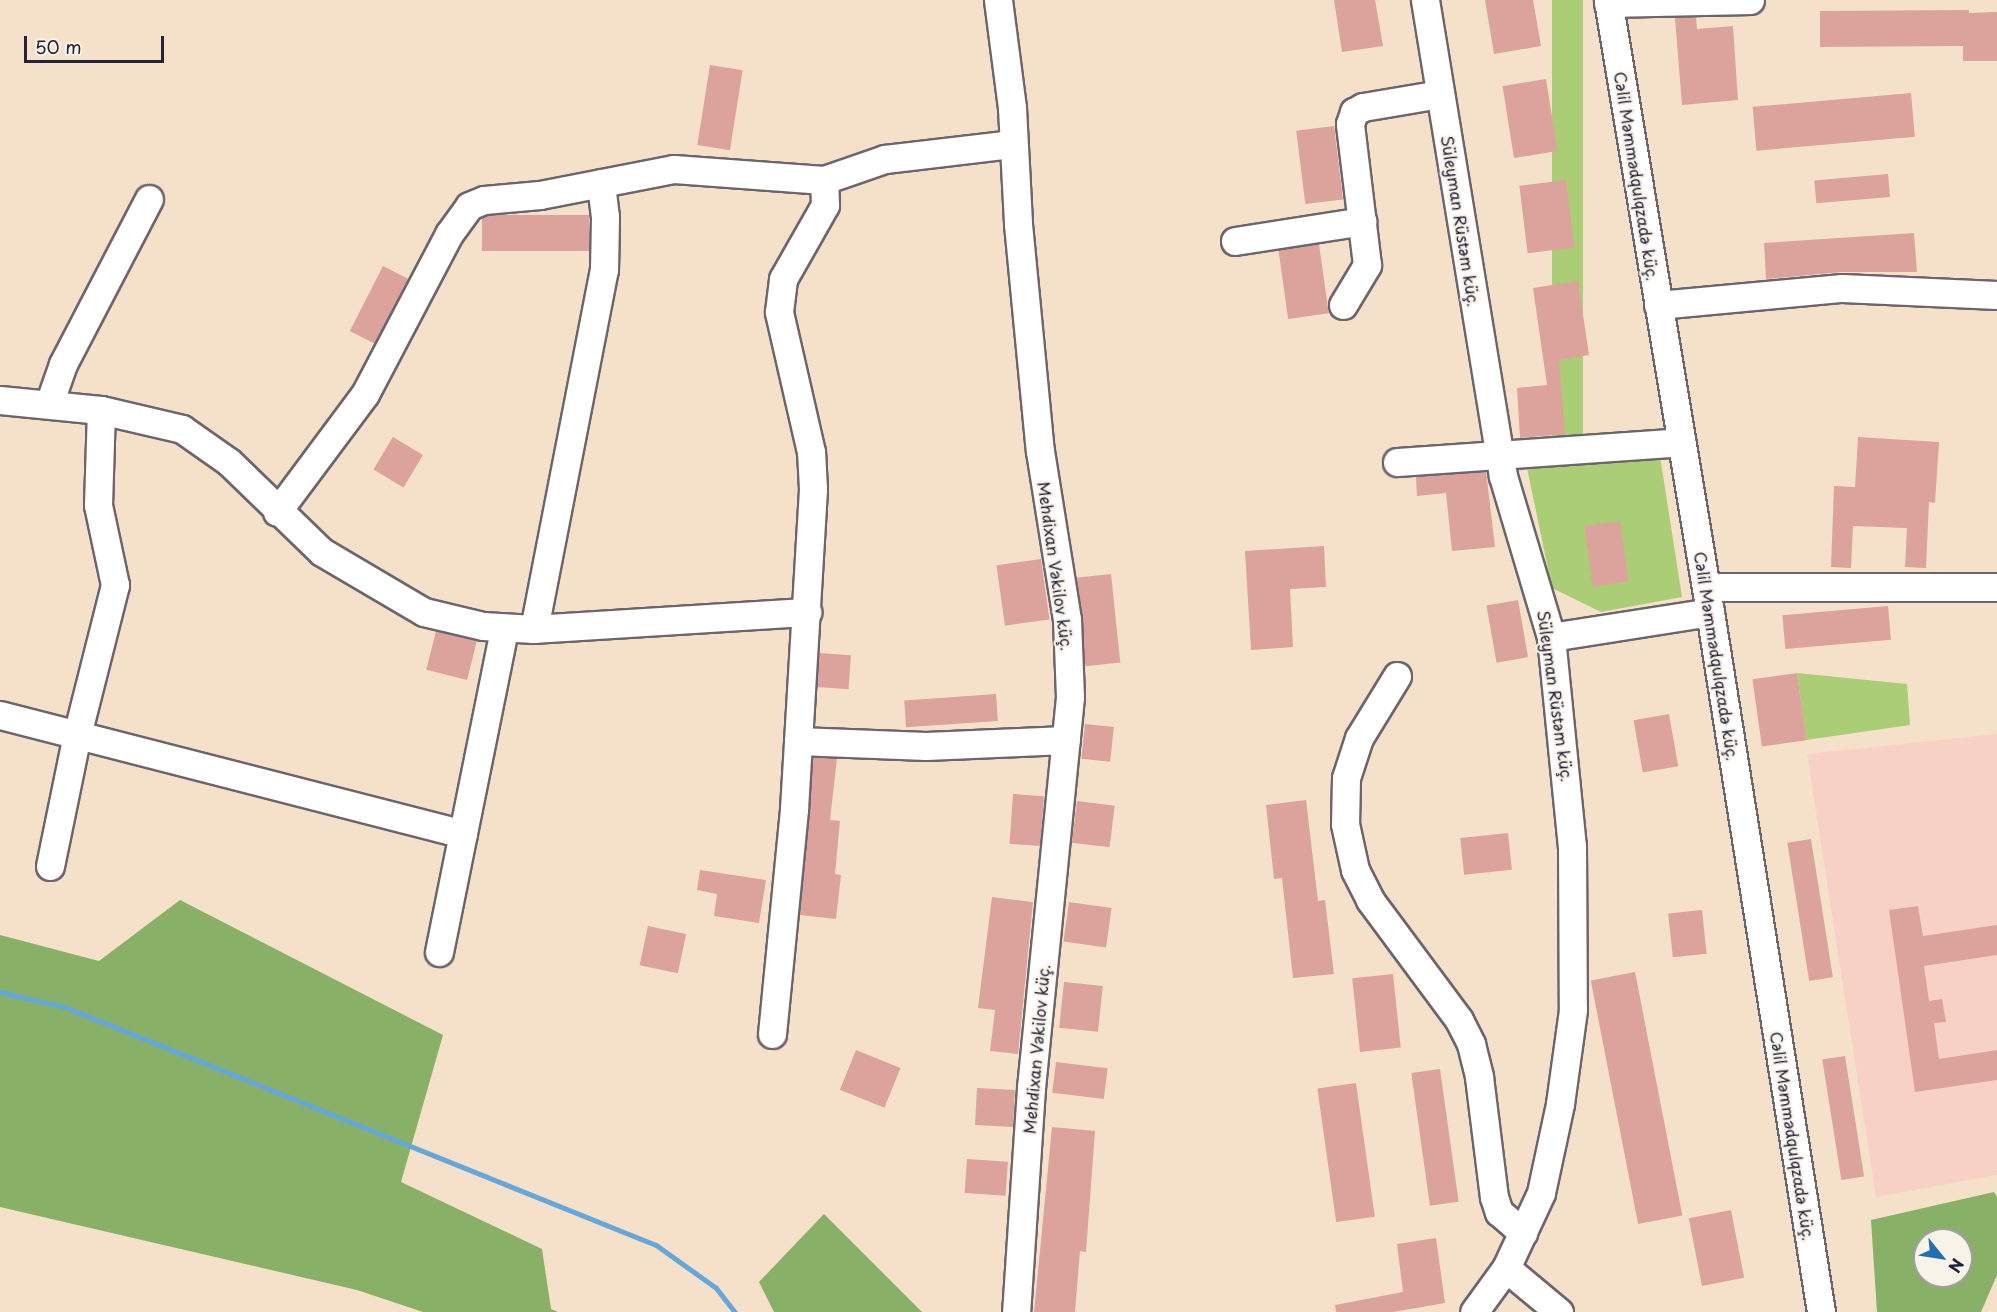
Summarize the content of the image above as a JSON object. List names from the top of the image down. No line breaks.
{"streets":{"street":["Cəlil Məmmədqulqzadə küç.","Süleyman Rüstəm küç.","Mehdixan Vəkilov küç."]},"scale_bar":"50 m","north":"bottom right"}
